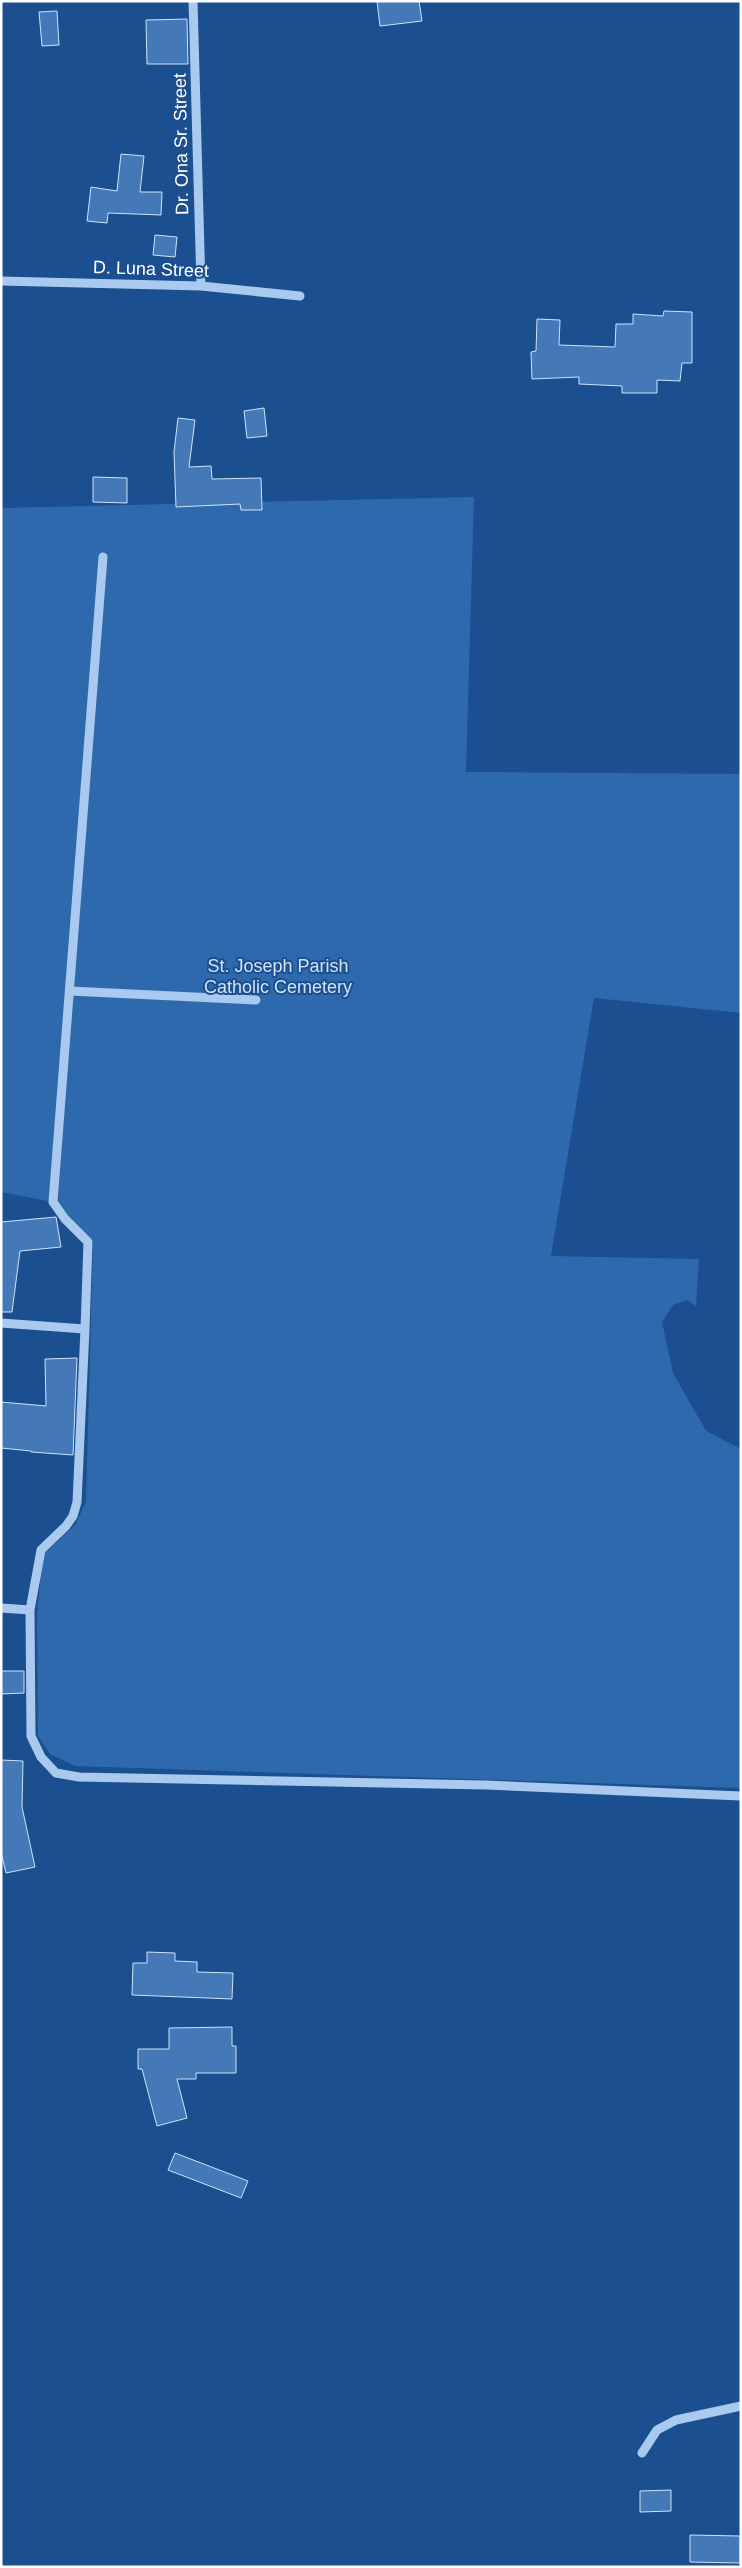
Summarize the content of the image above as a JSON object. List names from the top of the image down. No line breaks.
{"streets":{"street":["Dr. Ona Sr. Street","D. Luna Street"]},"crossings":[["Dr. Ona Sr. Street","D. Luna Street"]],"parks":["St. Joseph Parish Catholic Cemetery"]}
